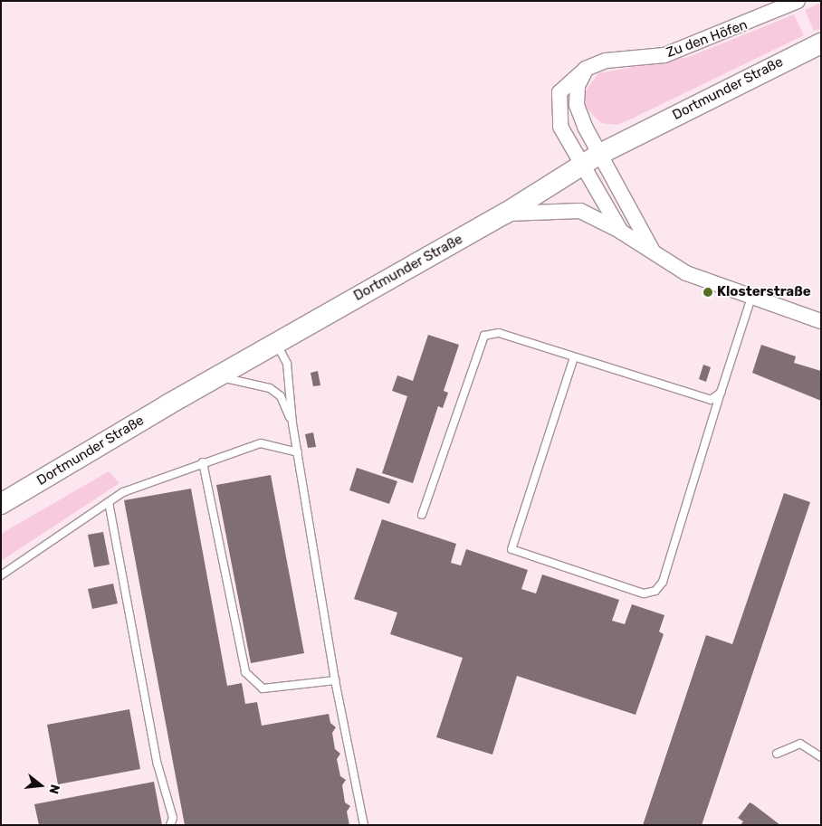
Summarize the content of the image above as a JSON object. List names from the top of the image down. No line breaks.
{"streets":{"main road":["Dortmunder Straße"],"street":["Zu den Höfen"]},"crossings":[["Zu den Höfen","Dortmunder Straße"]],"places":["Klosterstraße"],"north":"right"}
